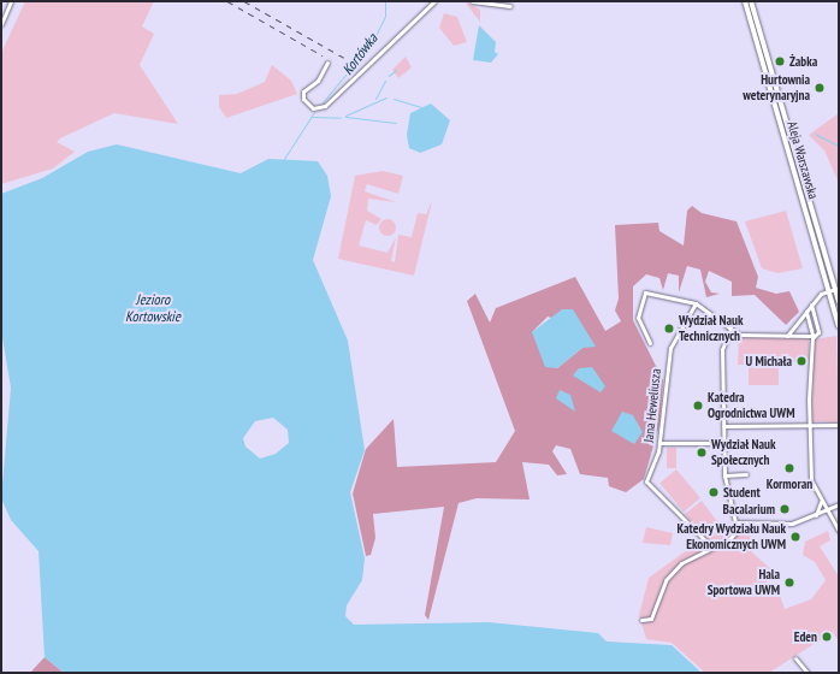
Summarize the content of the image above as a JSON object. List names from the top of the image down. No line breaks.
{"streets":{"main road":["Aleja Warszawska"],"street":["Jana Heweliusza"]},"water":["Kortówka","Jezioro Kortowskie"],"places":["Żabka","Hurtownia weterynaryjna","Wydział Nauk Technicznych","U Michała","Katedra Ogrodnictwa UWM","Wydział Nauk Społecznych","Kormoran","Student","Bacalarium","Katedry Wydziału Nauk Ekonomicznych UWM","Hala Sportowa UWM","Eden"]}
